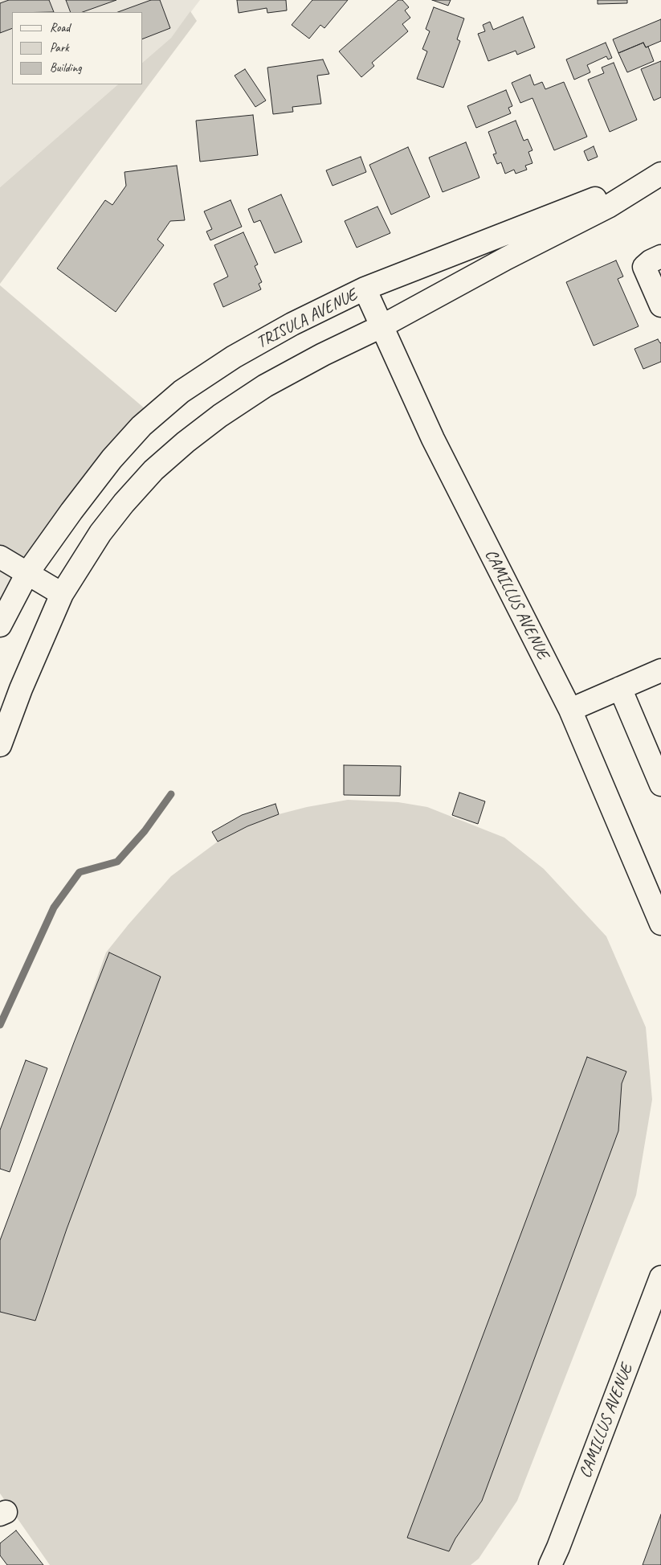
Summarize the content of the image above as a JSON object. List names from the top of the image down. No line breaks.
{"streets":{"street":["TRISULA AVENUE","CAMILLUS AVENUE"]},"crossings":[["TRISULA AVENUE","CAMILLUS AVENUE"]],"legend":["Road","Park","Building"]}
